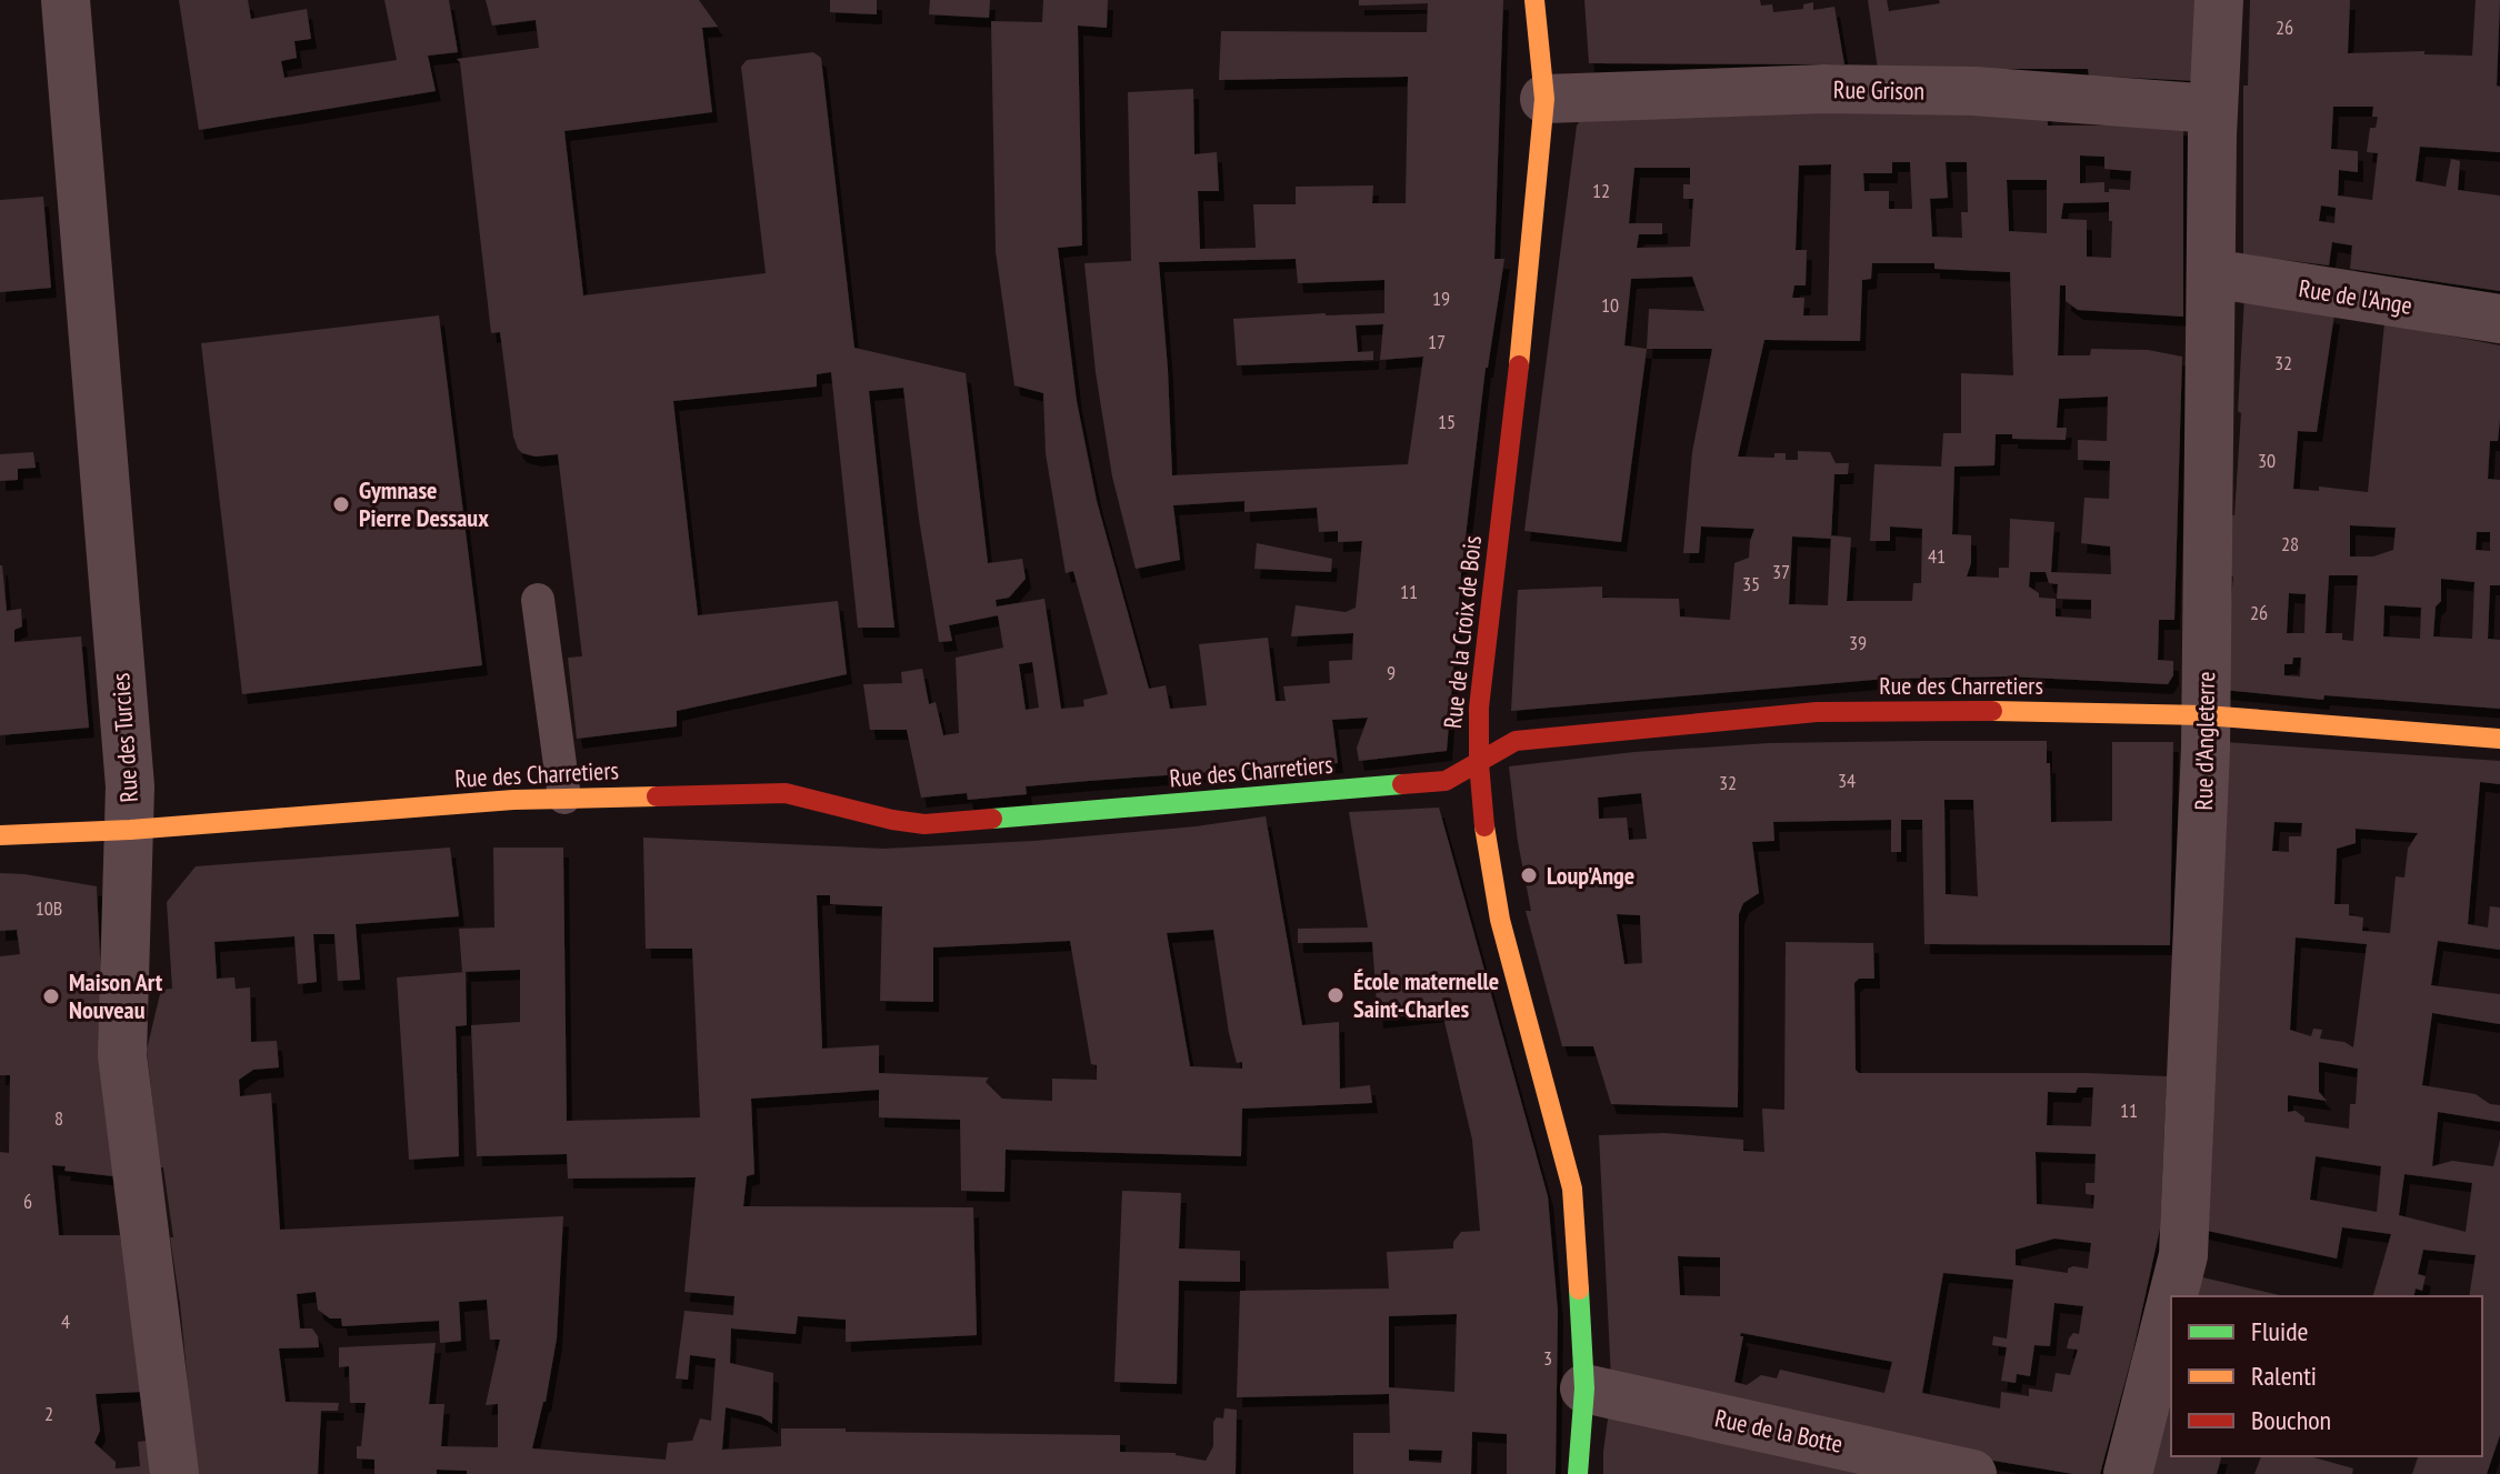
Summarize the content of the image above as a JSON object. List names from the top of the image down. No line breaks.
{"streets":{"street":["Rue Grison","Rue de l'Ange","Rue de la Croix de Bois","Rue des Charretiers","Rue des Turcies","Rue d'Angleterre","Rue de la Botte"]},"crossings":[["Rue Grison","Rue de la Croix de Bois"],["Rue Grison","Rue d'Angleterre"],["Rue de l'Ange","Rue d'Angleterre"],["Rue de la Croix de Bois","Rue des Charretiers"],["Rue de la Croix de Bois","Rue de la Botte"],["Rue des Charretiers","Rue des Turcies"],["Rue des Charretiers","Rue d'Angleterre"]],"places":["Gymnase Pierre Dessaux","Loup'Ange","École maternelle Saint-Charles","Maison Art Nouveau"],"house_numbers":["26","12","19","10","17","32","15","30","28","41","37","35","11","26","39","9","34","32","10B","11","8","6","4","3","2"],"legend":["Fluide","Ralenti","Bouchon"]}
